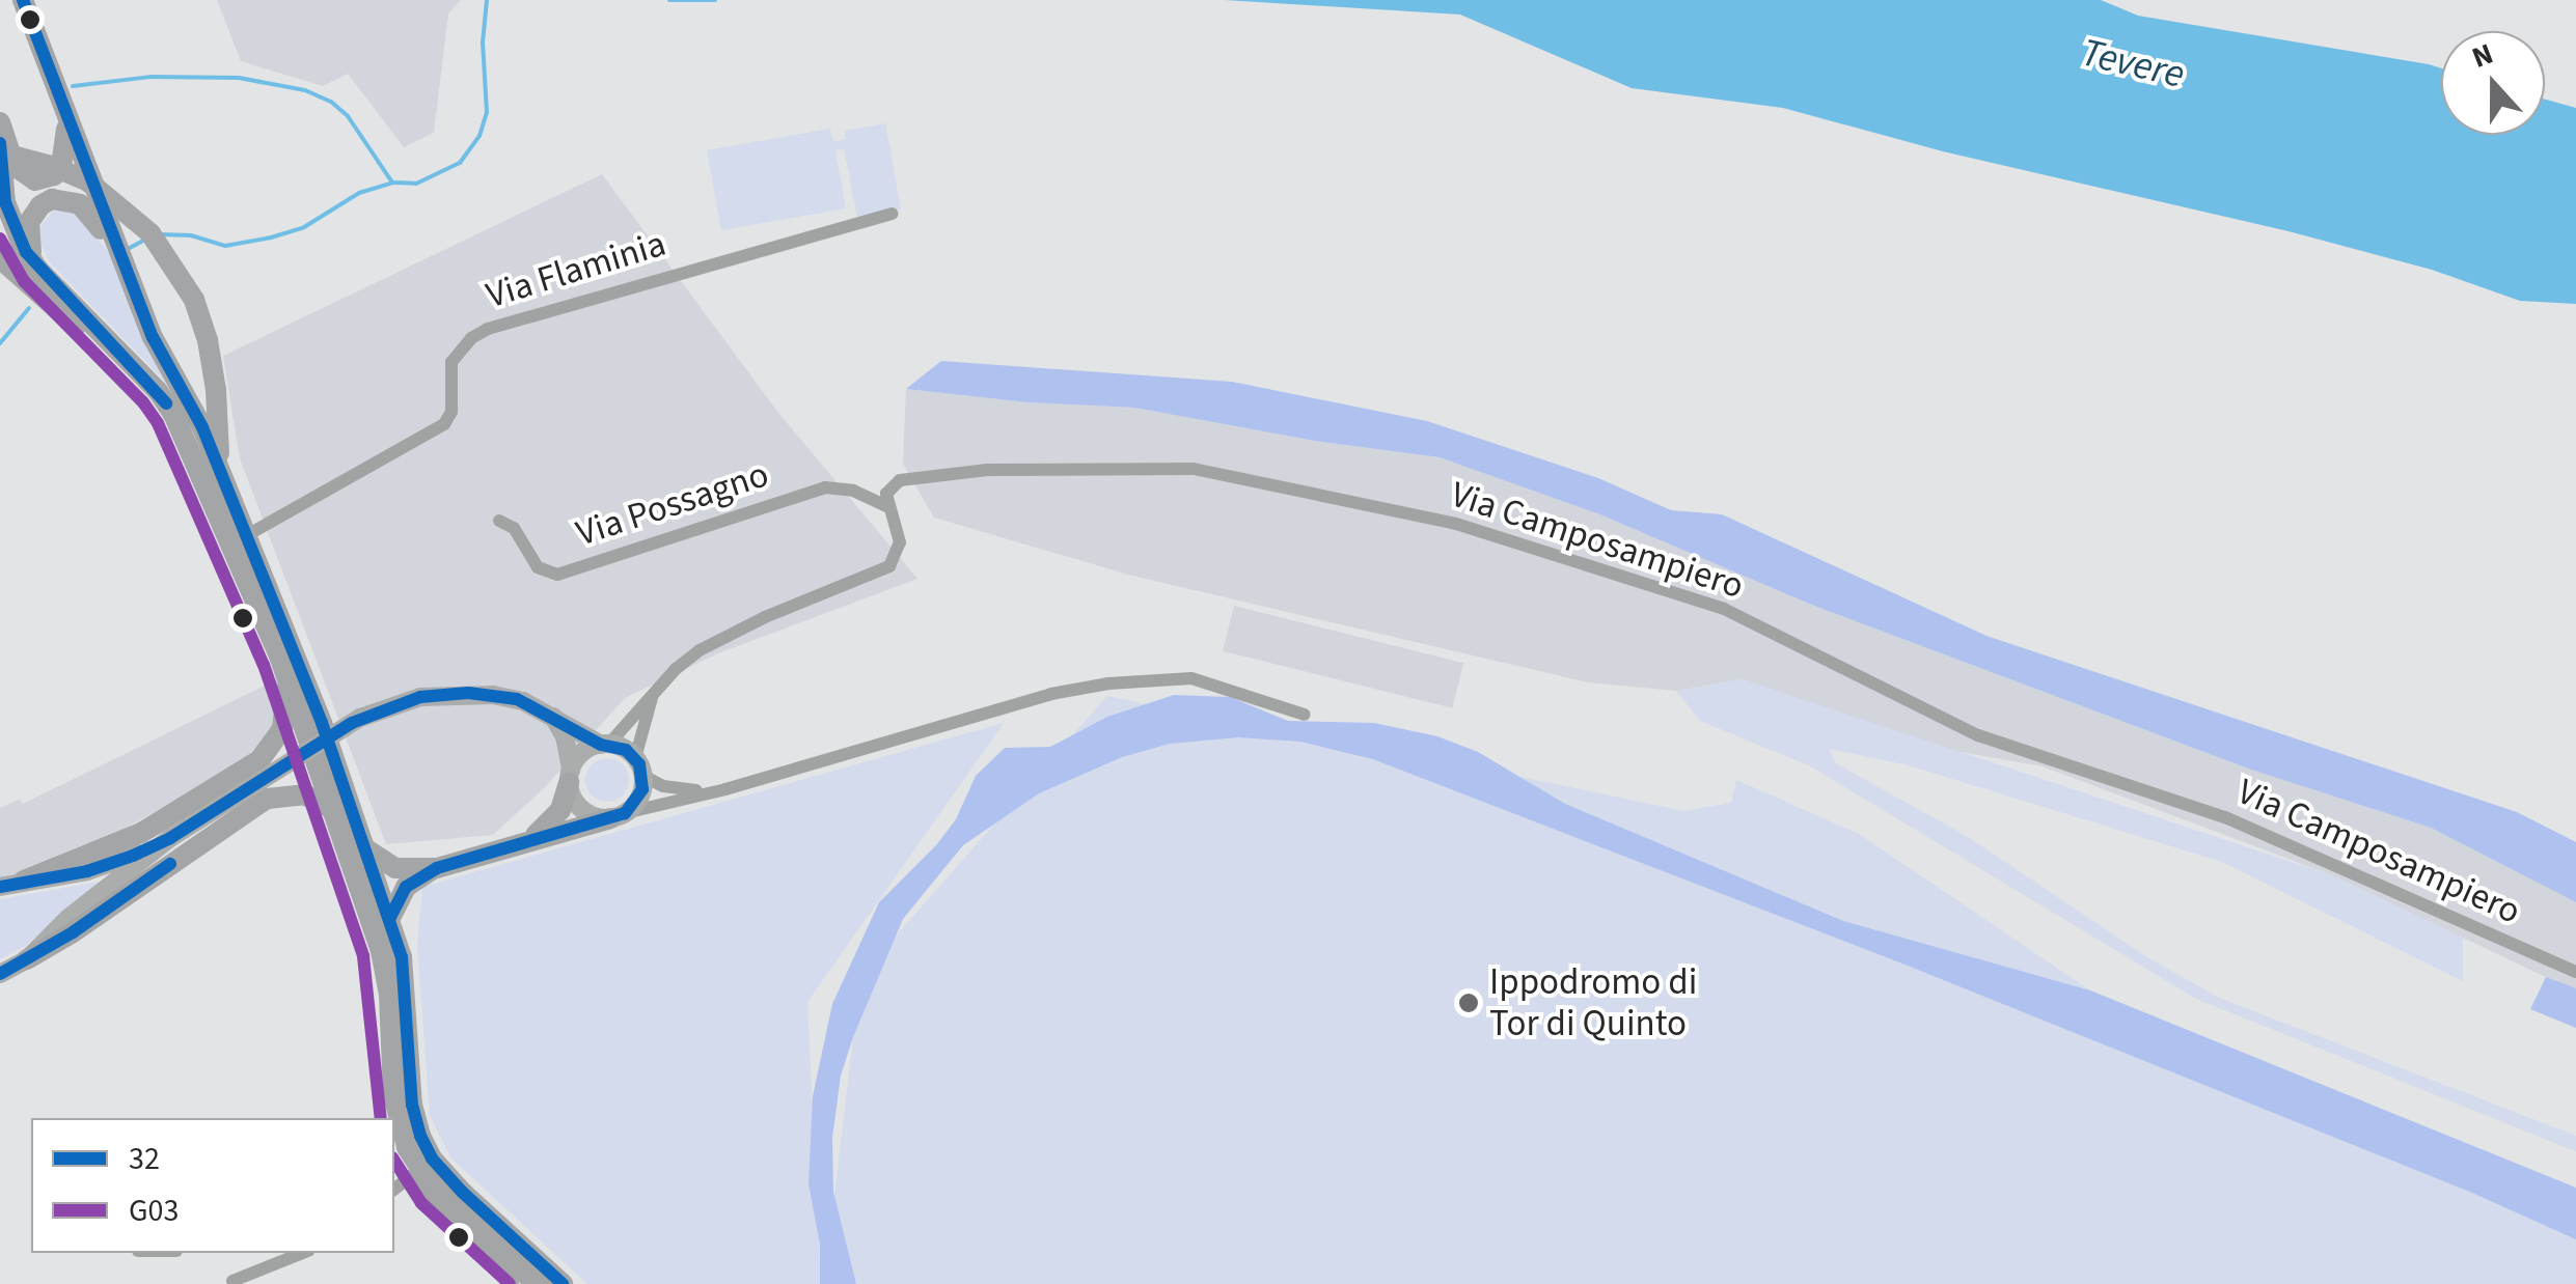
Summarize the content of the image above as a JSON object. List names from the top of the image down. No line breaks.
{"streets":{"street":["Via Flaminia","Via Possagno","Via Camposampiero"]},"crossings":[["Via Possagno","Via Camposampiero"]],"water":["Tevere"],"places":["Ippodromo di Tor di Quinto"],"lines":["transit line 32","transit line G03"],"legend":["32","G03"],"north":"top"}
